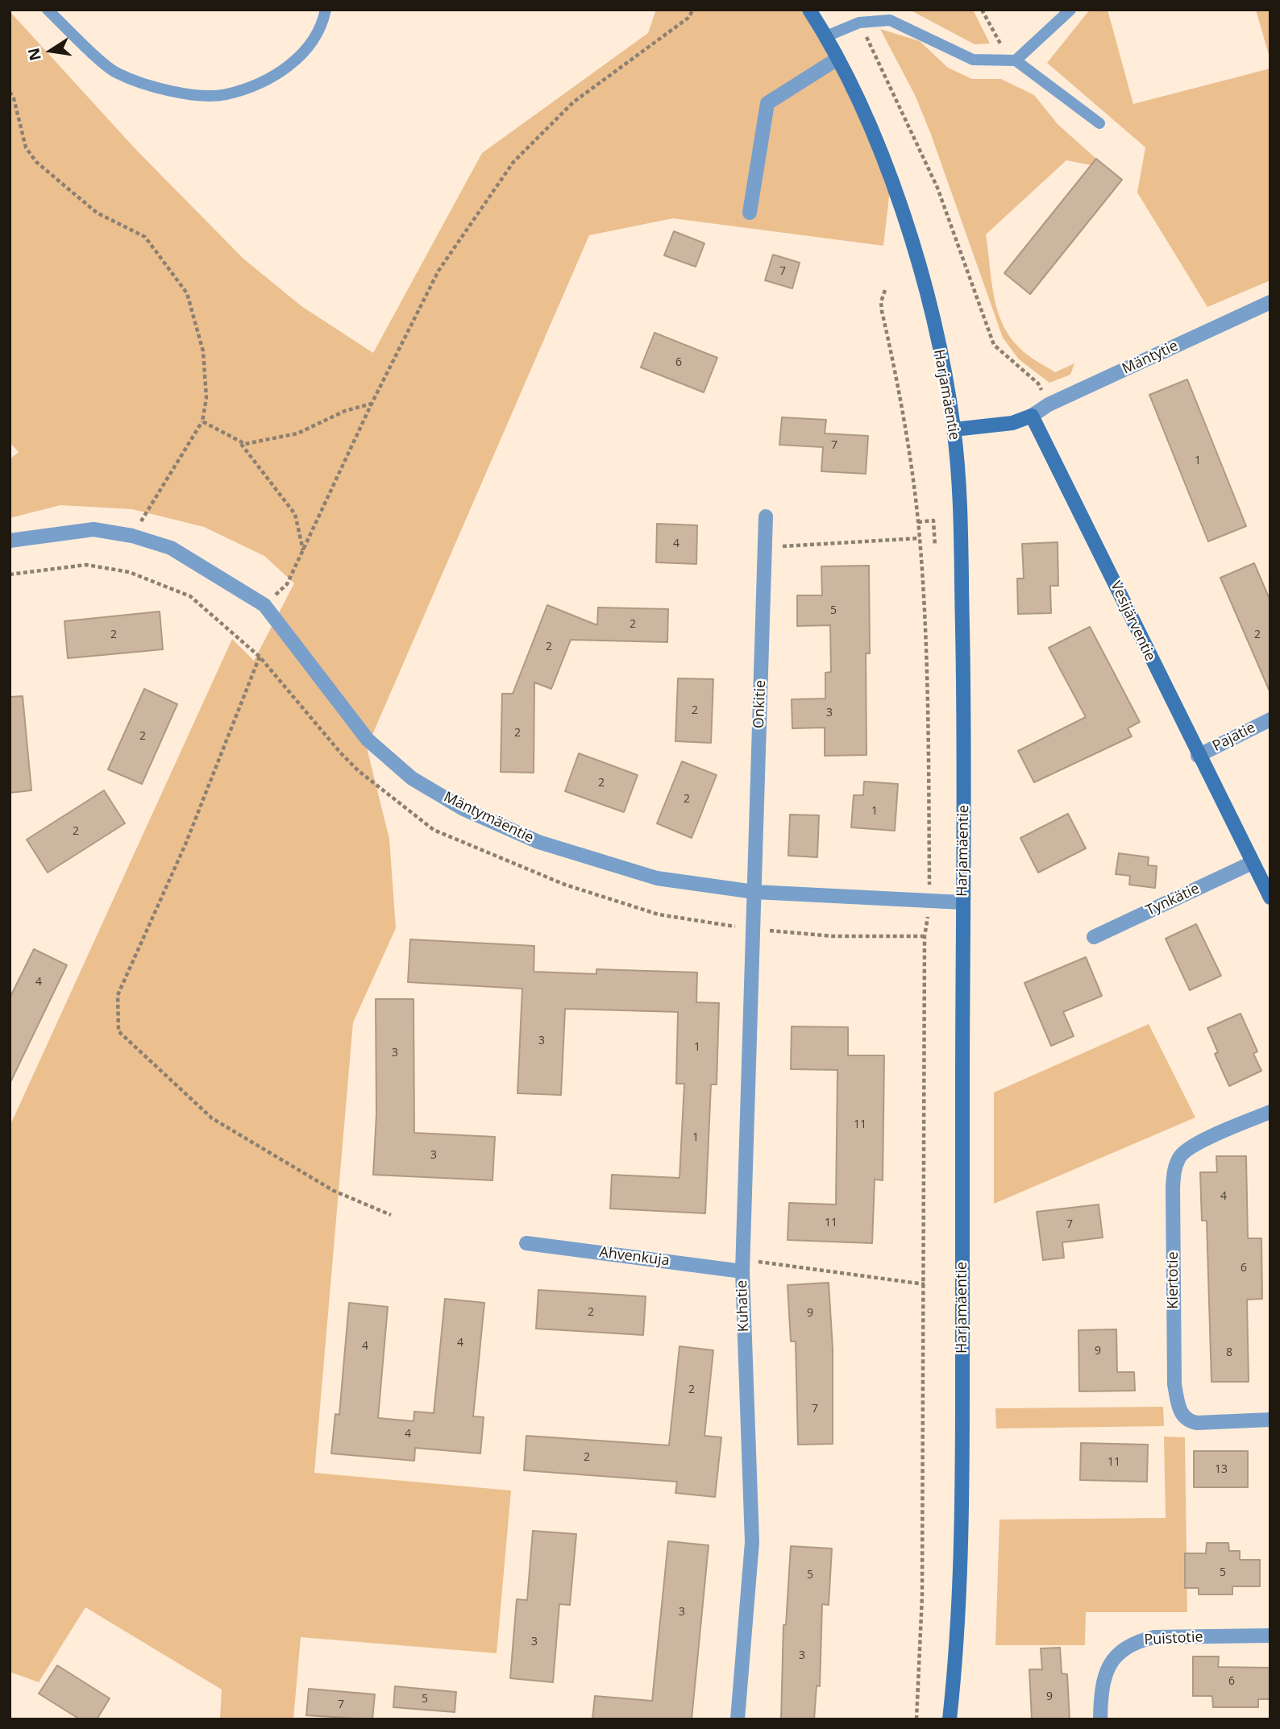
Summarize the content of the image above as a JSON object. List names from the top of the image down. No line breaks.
{"streets":{"street":["Mäntytie","Harjamäentie","Vesijärventie","Onkitie","Pajatie","Mäntymäentie","Tynkätie","Ahvenkuja","Kiertotie","Kuhatie","Puistotie"]},"crossings":[["Mäntytie","Vesijärventie"],["Harjamäentie","Mäntymäentie"],["Vesijärventie","Pajatie"],["Vesijärventie","Tynkätie"],["Onkitie","Mäntymäentie"],["Onkitie","Kuhatie"],["Mäntymäentie","Kuhatie"],["Ahvenkuja","Kuhatie"]],"house_numbers":["7","6","7","1","4","5","2","2","2","2","2","3","2","2","2","2","1","2","4","3","1","3","11","1","3","4","11","7","6","2","9","4","4","9","8","2","7","4","2","11","13","5","5","3","3","3","6","9","5","7"],"north":"left"}
